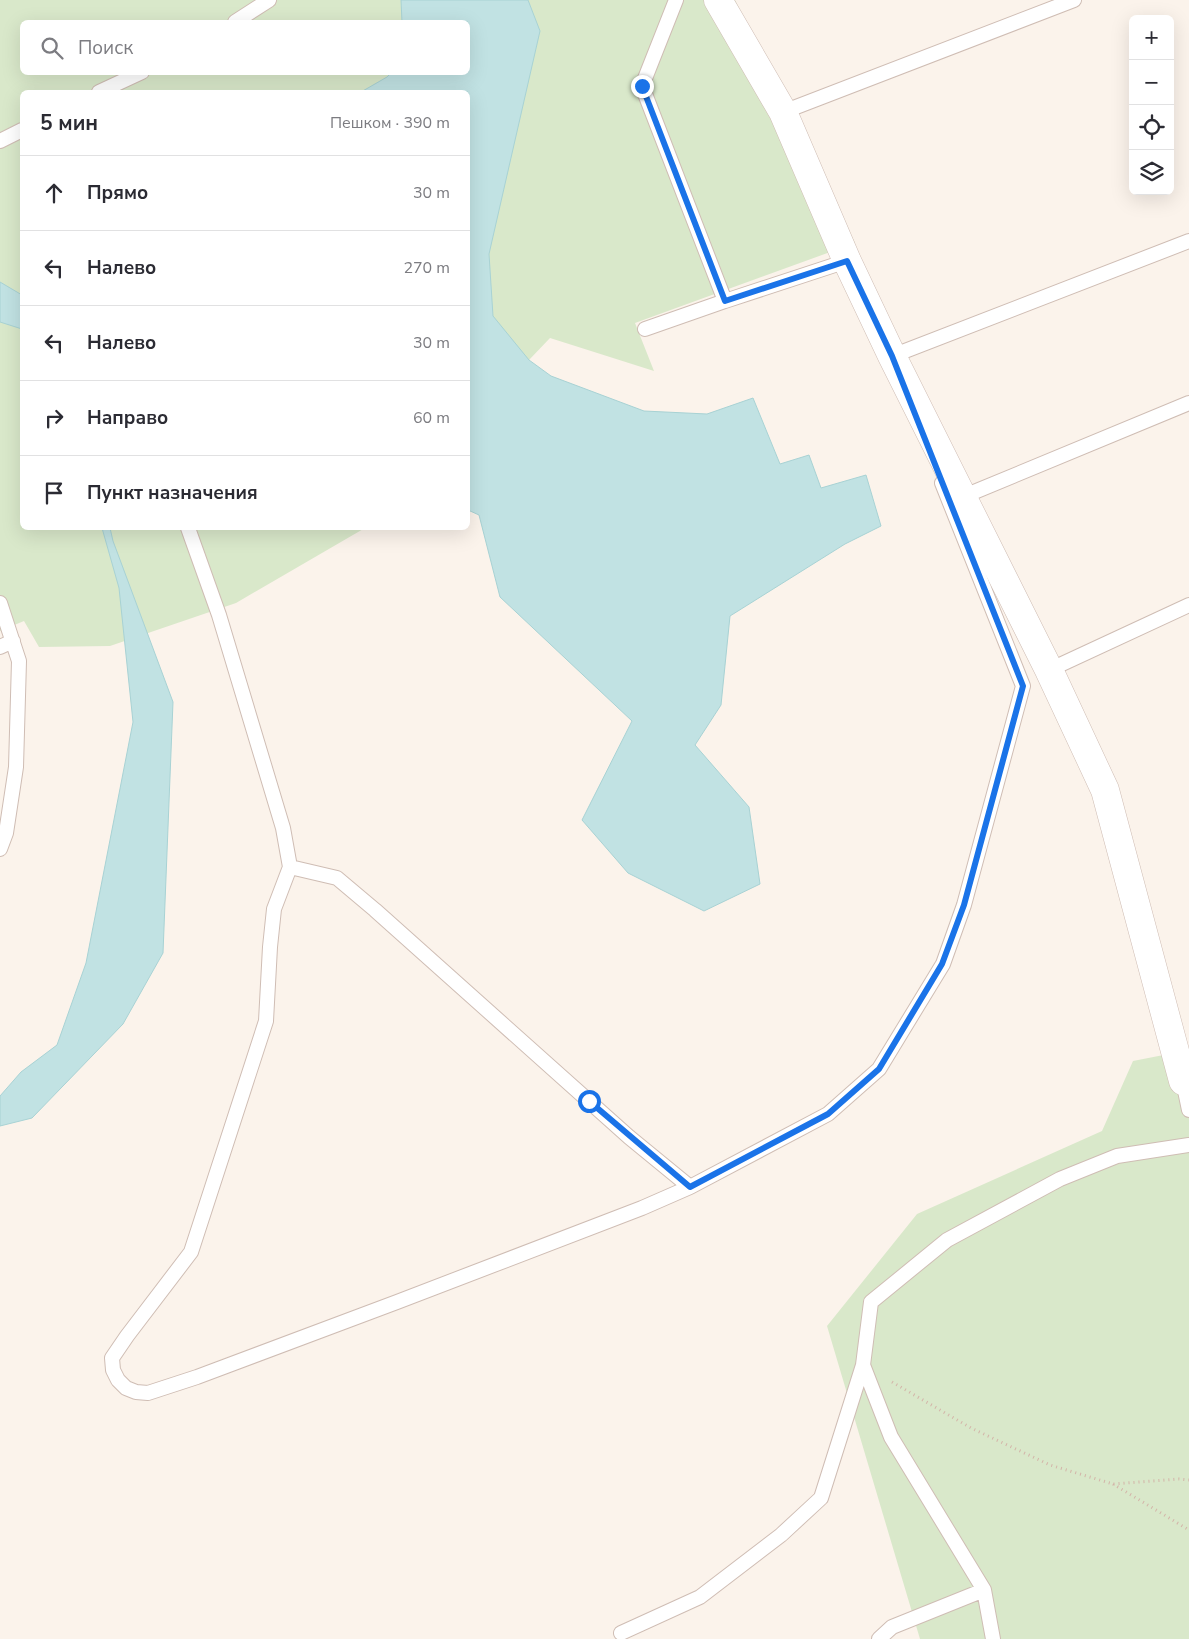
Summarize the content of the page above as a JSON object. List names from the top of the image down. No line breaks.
{"page":{"map_buttons":["+","−"],"search":"Поиск","heading":["5 мин","Пешком · 390 m"],"list":[["Прямо","30 m"],["Налево","270 m"],["Налево","30 m"],["Направо","60 m"],"Пункт назначения"]}}
